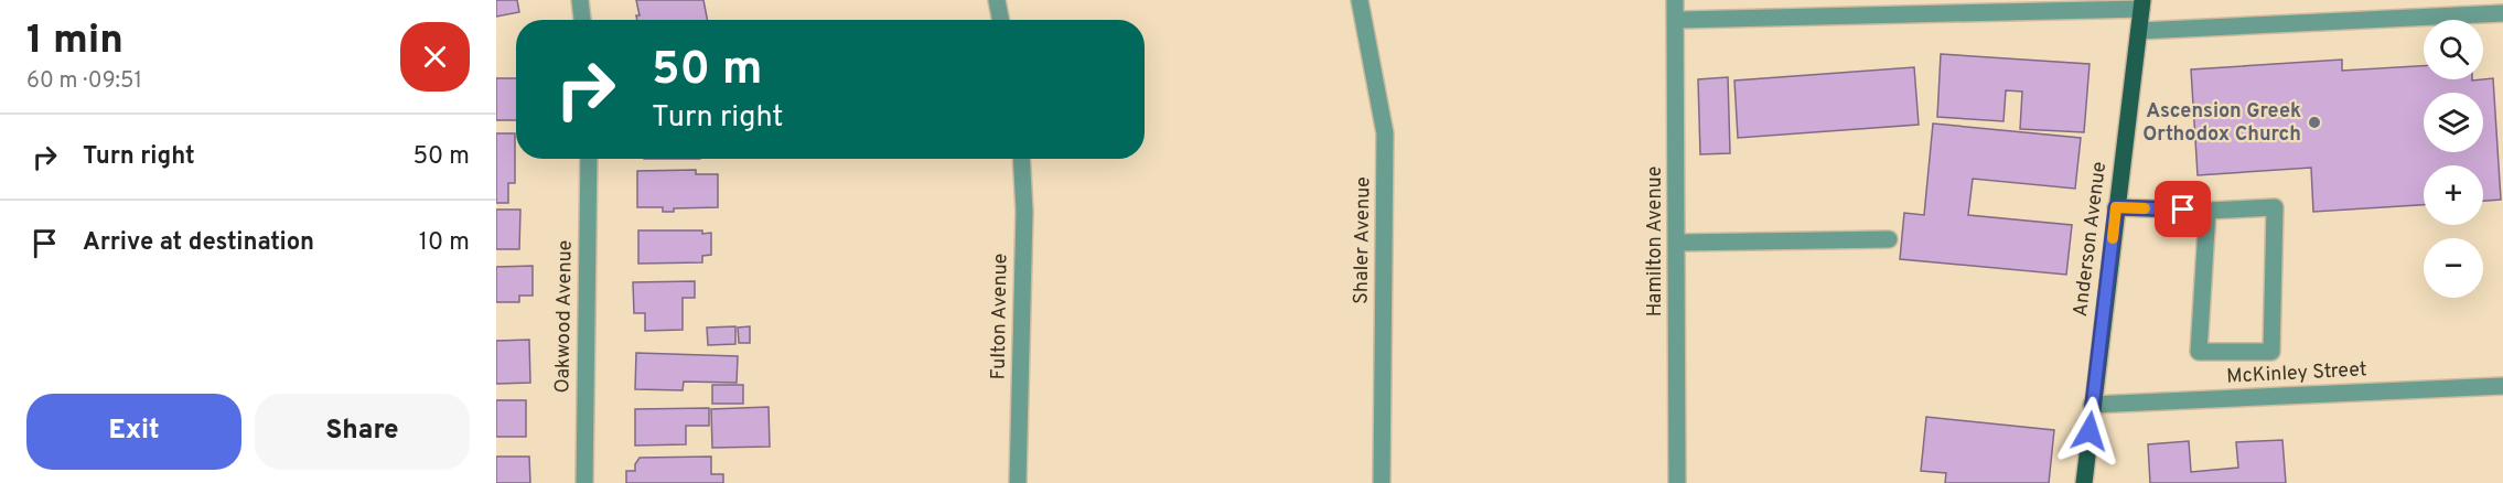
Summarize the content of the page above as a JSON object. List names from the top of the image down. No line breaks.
{"streets":{"main road":["Anderson Avenue"],"street":["Shaler Avenue","Hamilton Avenue","Oakwood Avenue","Fulton Avenue","McKinley Street"]},"crossings":[["Anderson Avenue","McKinley Street"]],"places":["Ascension Greek Orthodox Church"],"page":{"heading":["1 min","60 m · 09:51"],"map_buttons":["+","−"],"turn":["50 m","Turn right"],"list":[{"name":"Turn right","value":"50 m"},{"name":"Arrive at destination","value":"10 m"}],"buttons":["Exit","Share"]}}
